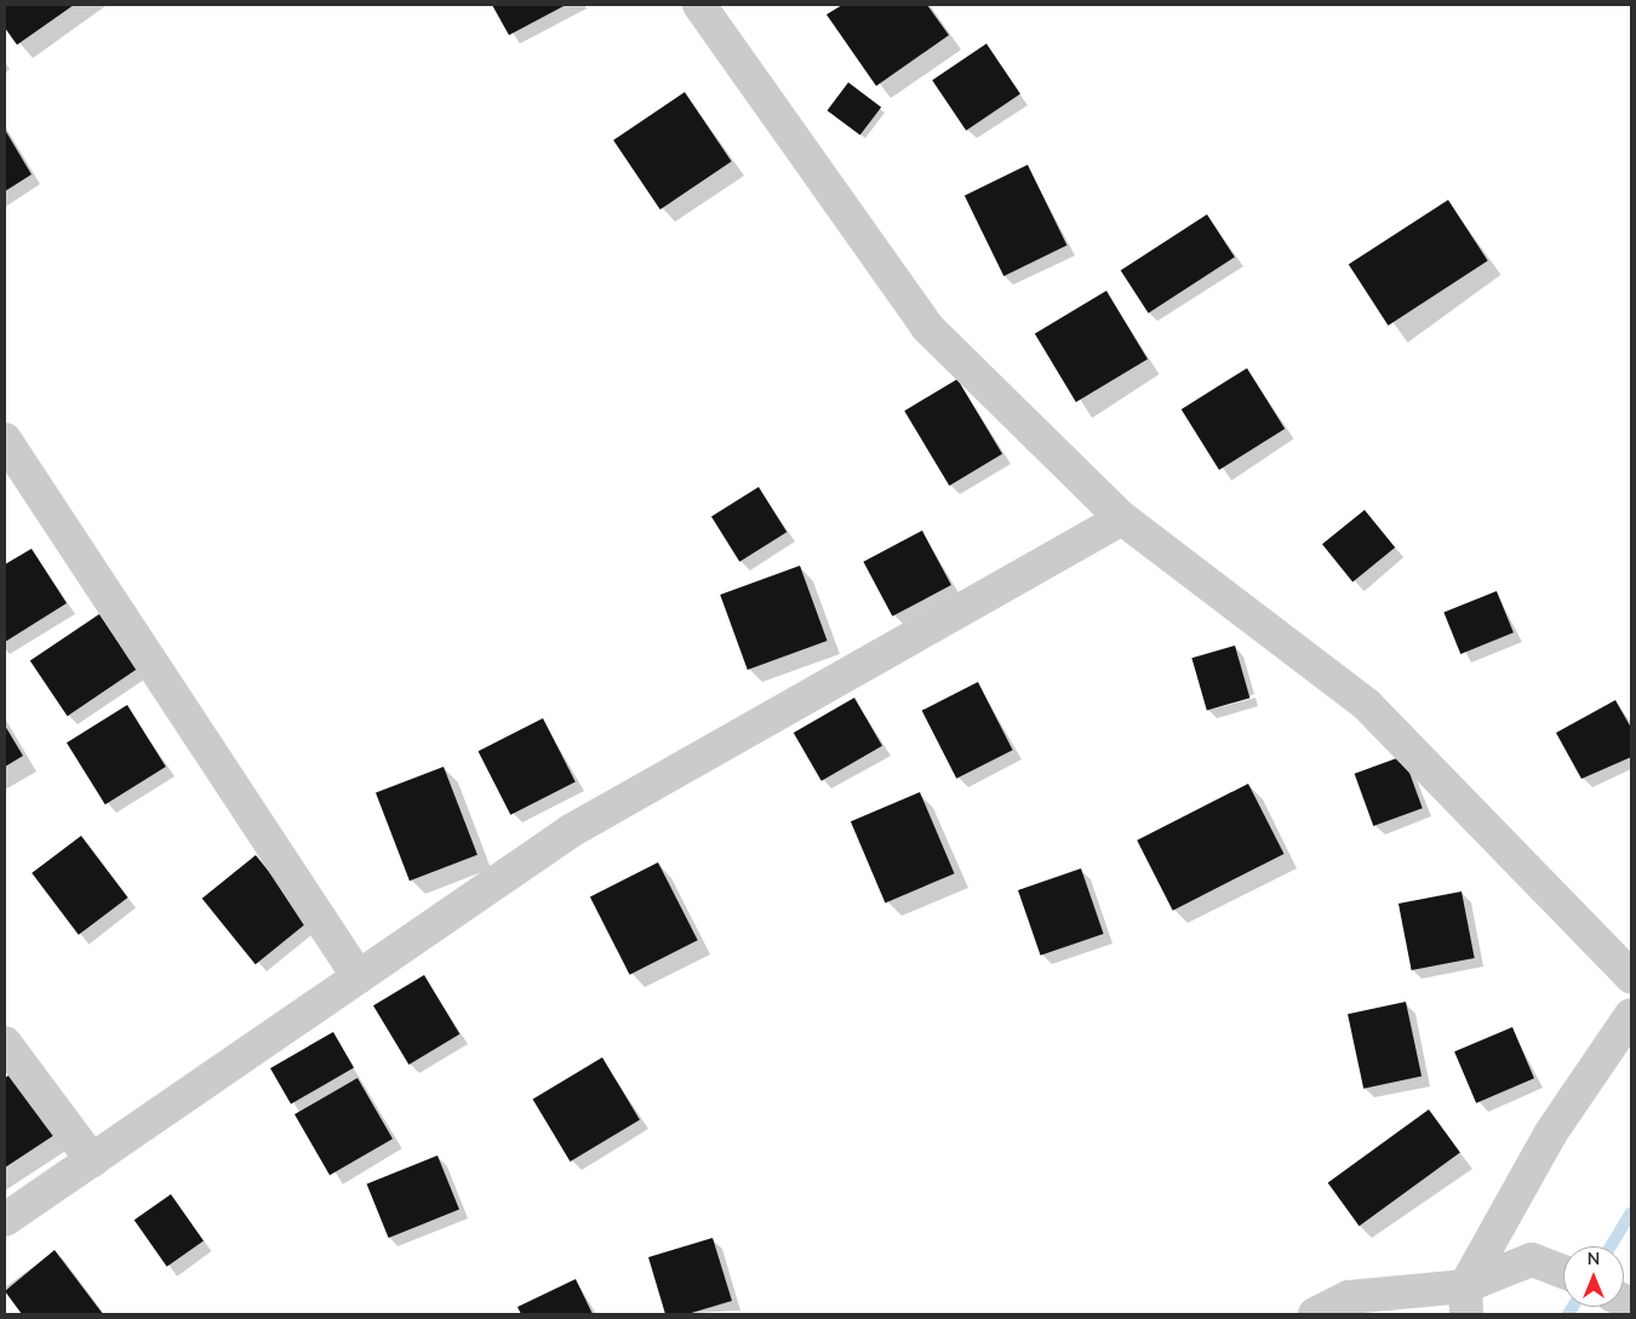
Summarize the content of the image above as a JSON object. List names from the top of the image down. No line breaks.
{"north":"top"}
